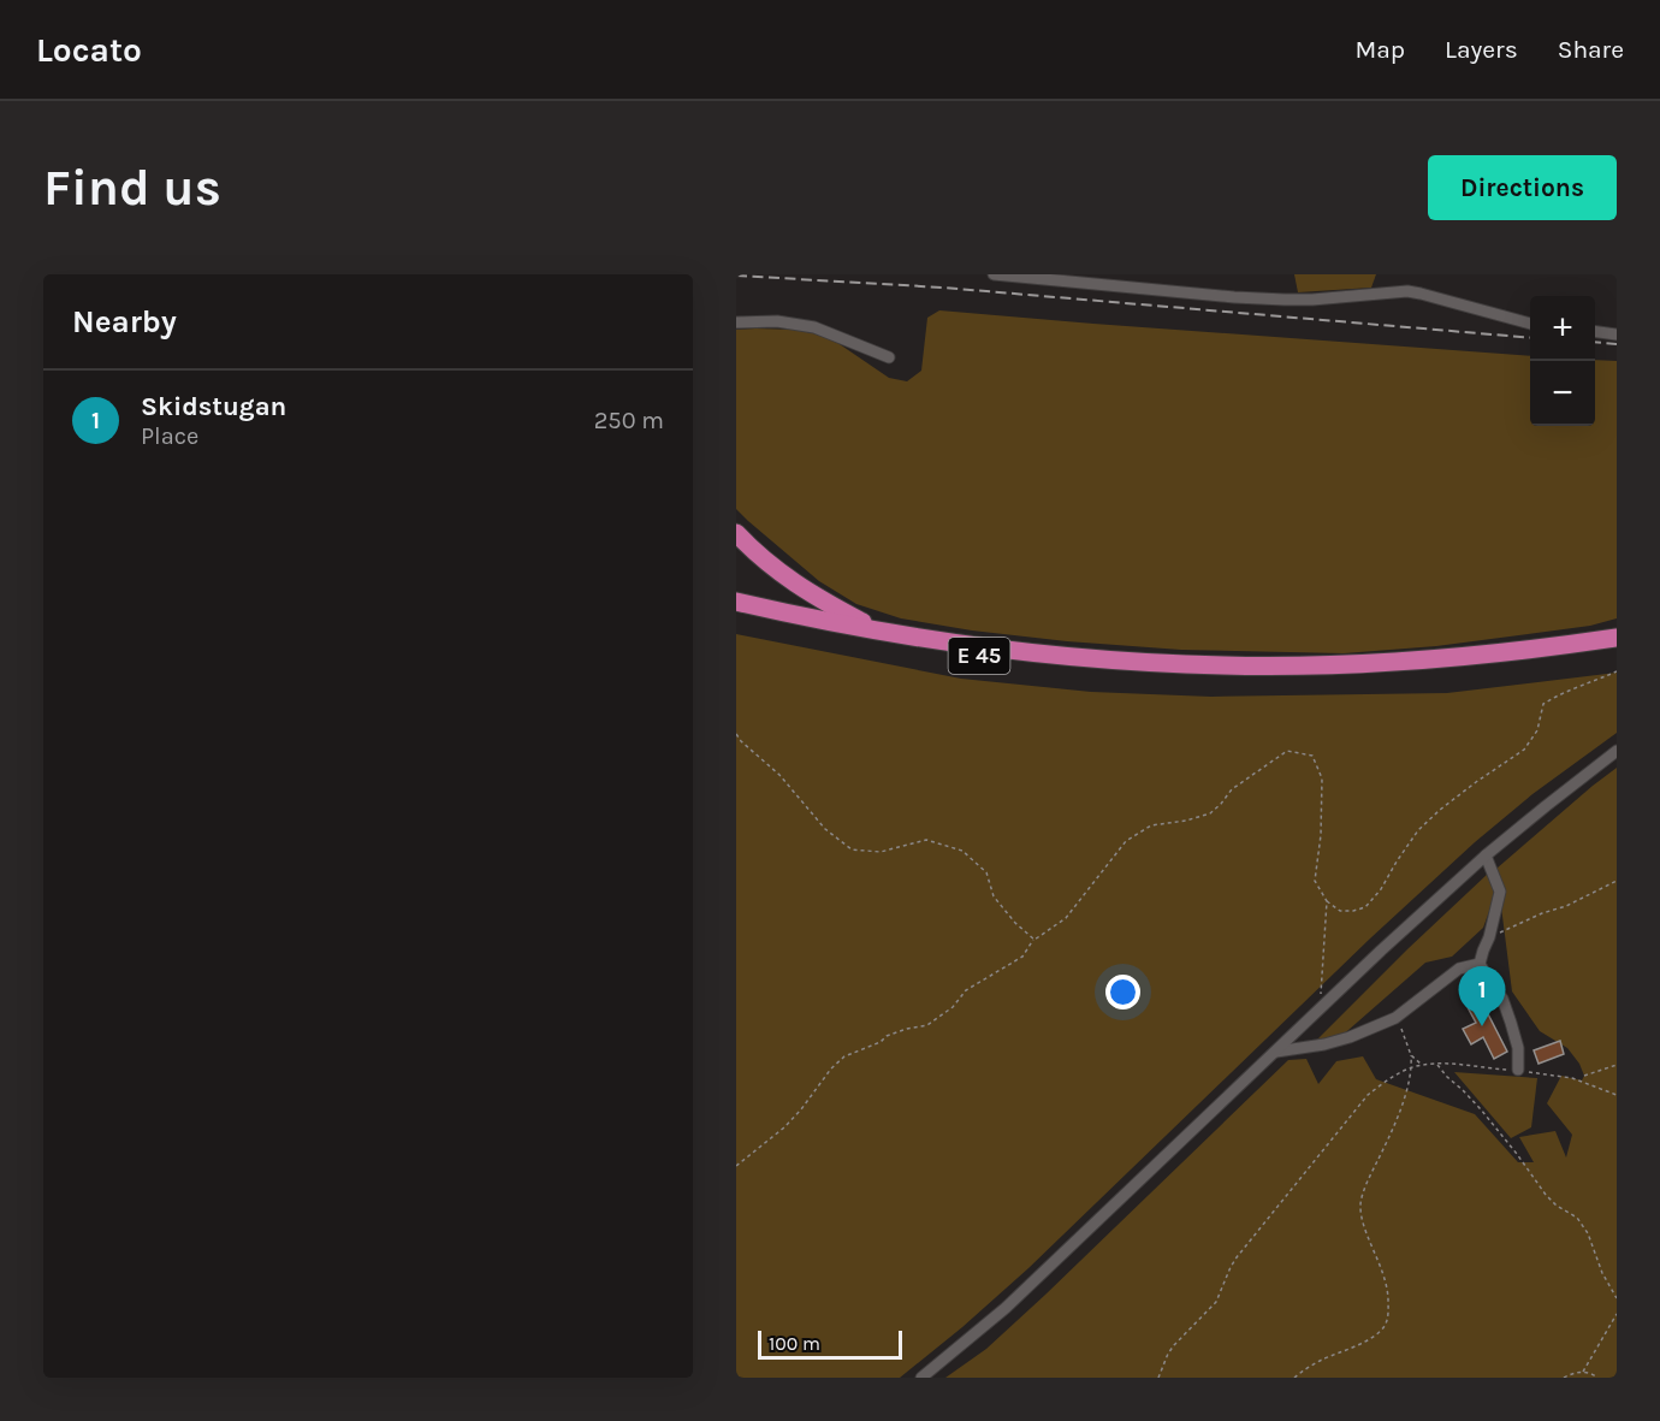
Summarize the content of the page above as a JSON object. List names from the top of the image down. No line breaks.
{"streets":{"highway":["E 45"]},"scale_bar":"100 m","page":{"header":"Locato","nav":["Map","Layers","Share"],"buttons":"Directions","title":"Find us","heading":"Nearby","map_buttons":["+","−"],"list":[{"mark":"1","name":"Skidstugan","note":"Place","value":"250 m"}],"pins":"1","scale":"100 m"}}
